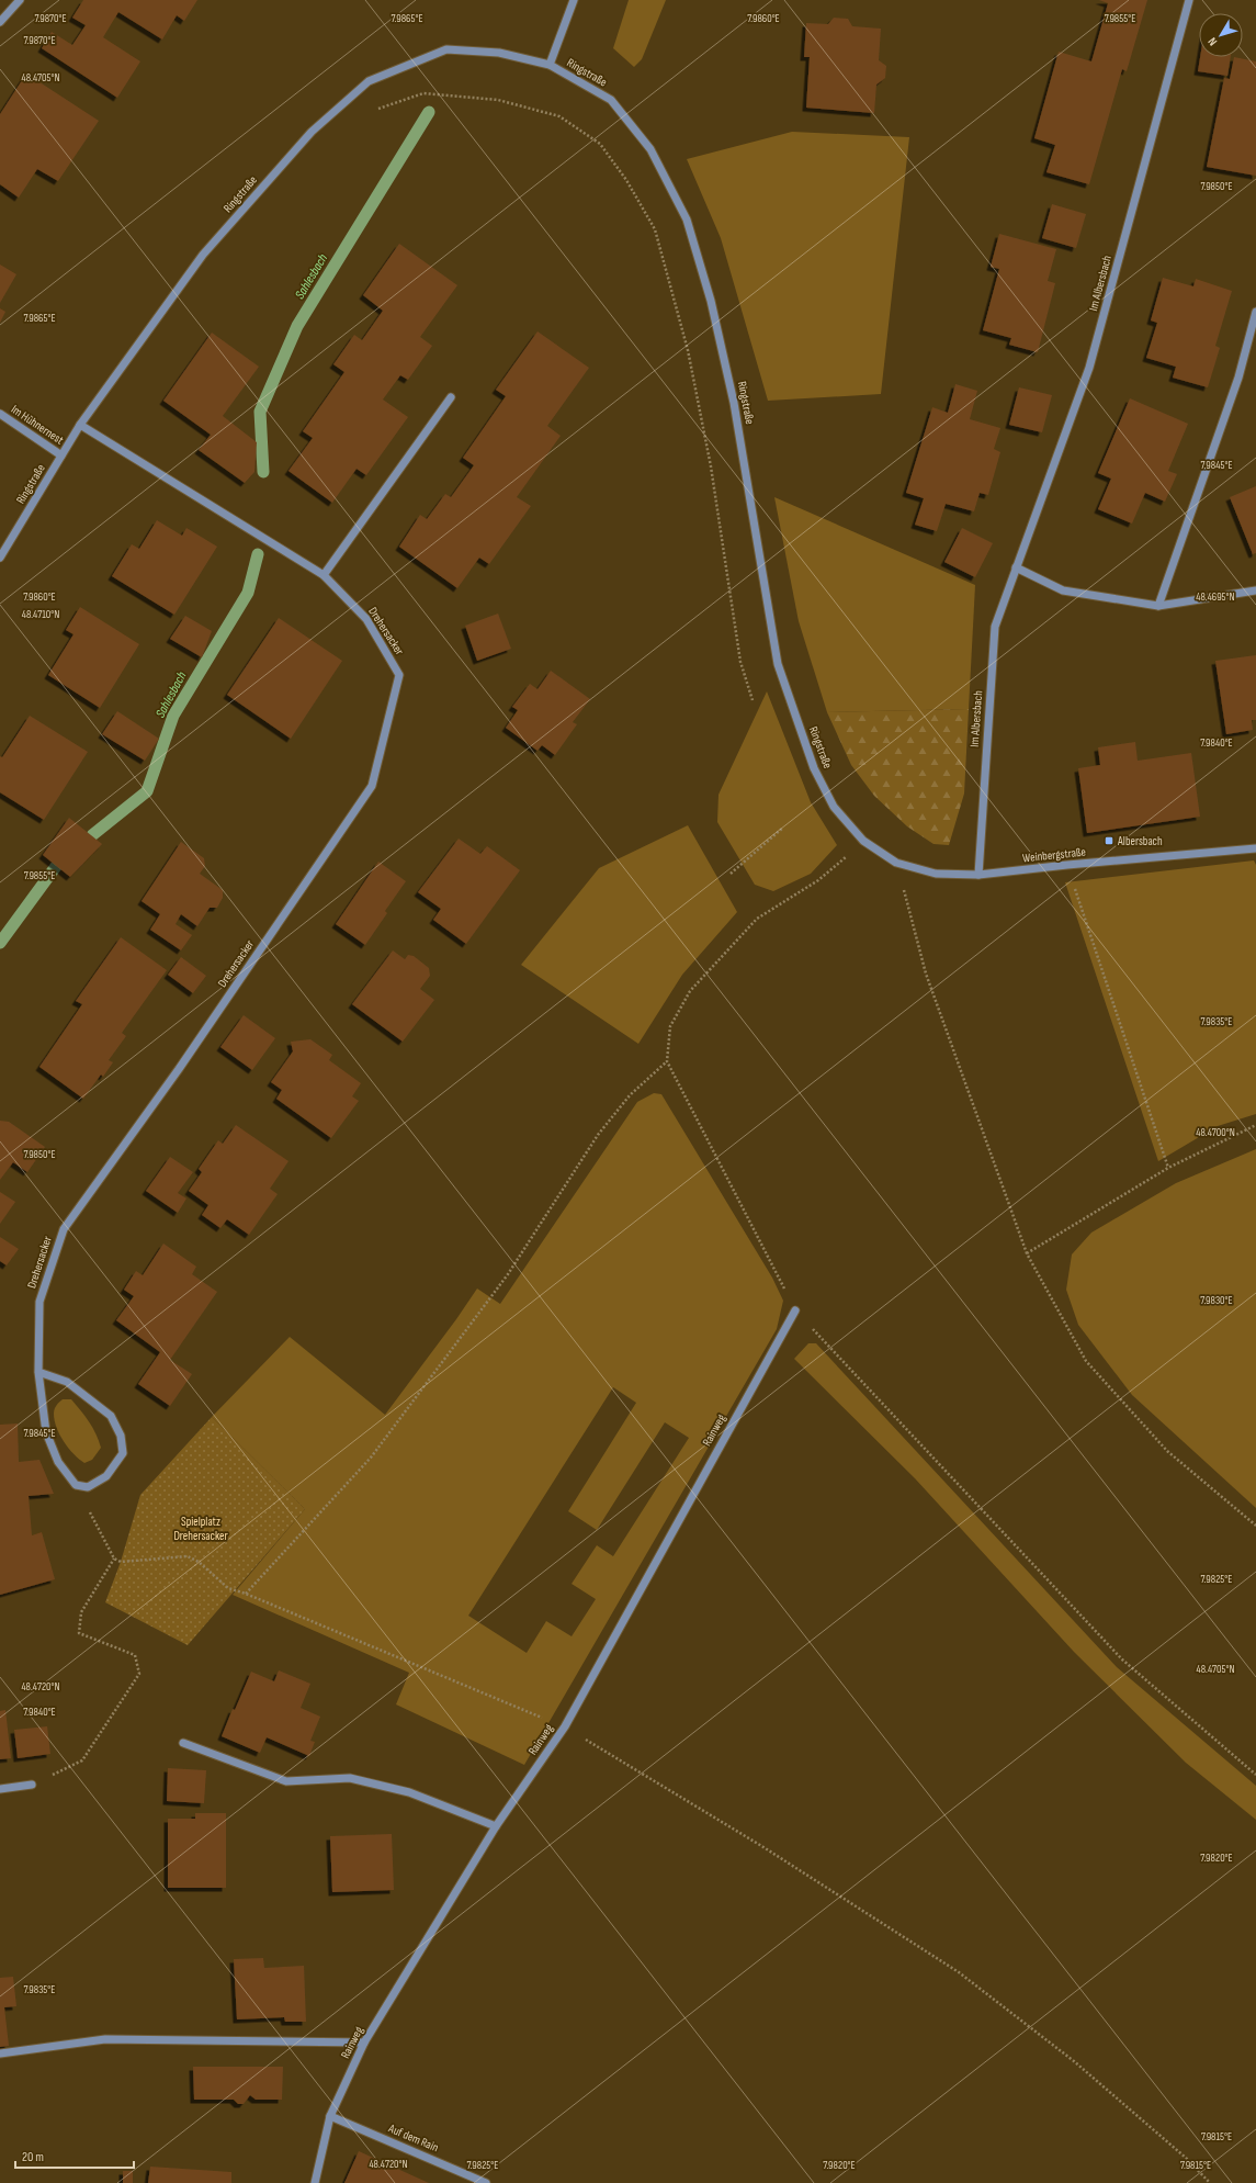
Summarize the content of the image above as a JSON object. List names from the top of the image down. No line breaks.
{"streets":{"street":["Ringstraße","Im Albersbach","Im Hühnernest","Drehersacker","Weinbergstraße","Rainweg","Auf dem Rain"]},"crossings":[["Ringstraße","Im Hühnernest"],["Ringstraße","Drehersacker"],["Ringstraße","Weinbergstraße"],["Im Albersbach","Weinbergstraße"],["Rainweg","Auf dem Rain"]],"water":["Sahlesbach"],"parks":["Spielplatz Drehersacker"],"places":{"transit":["Albersbach"]},"scale_bar":"20 m","north":"bottom left","coordinates":["7.9865°E","7.9860°E","7.9855°E","7.9870°E","48.4705°N","7.9850°E","7.9845°E","48.4695°N","48.4710°N","7.9840°E","7.9835°E","48.4700°N","7.9830°E","7.9825°E","48.4720°N","7.9820°E","7.9815°E"]}
